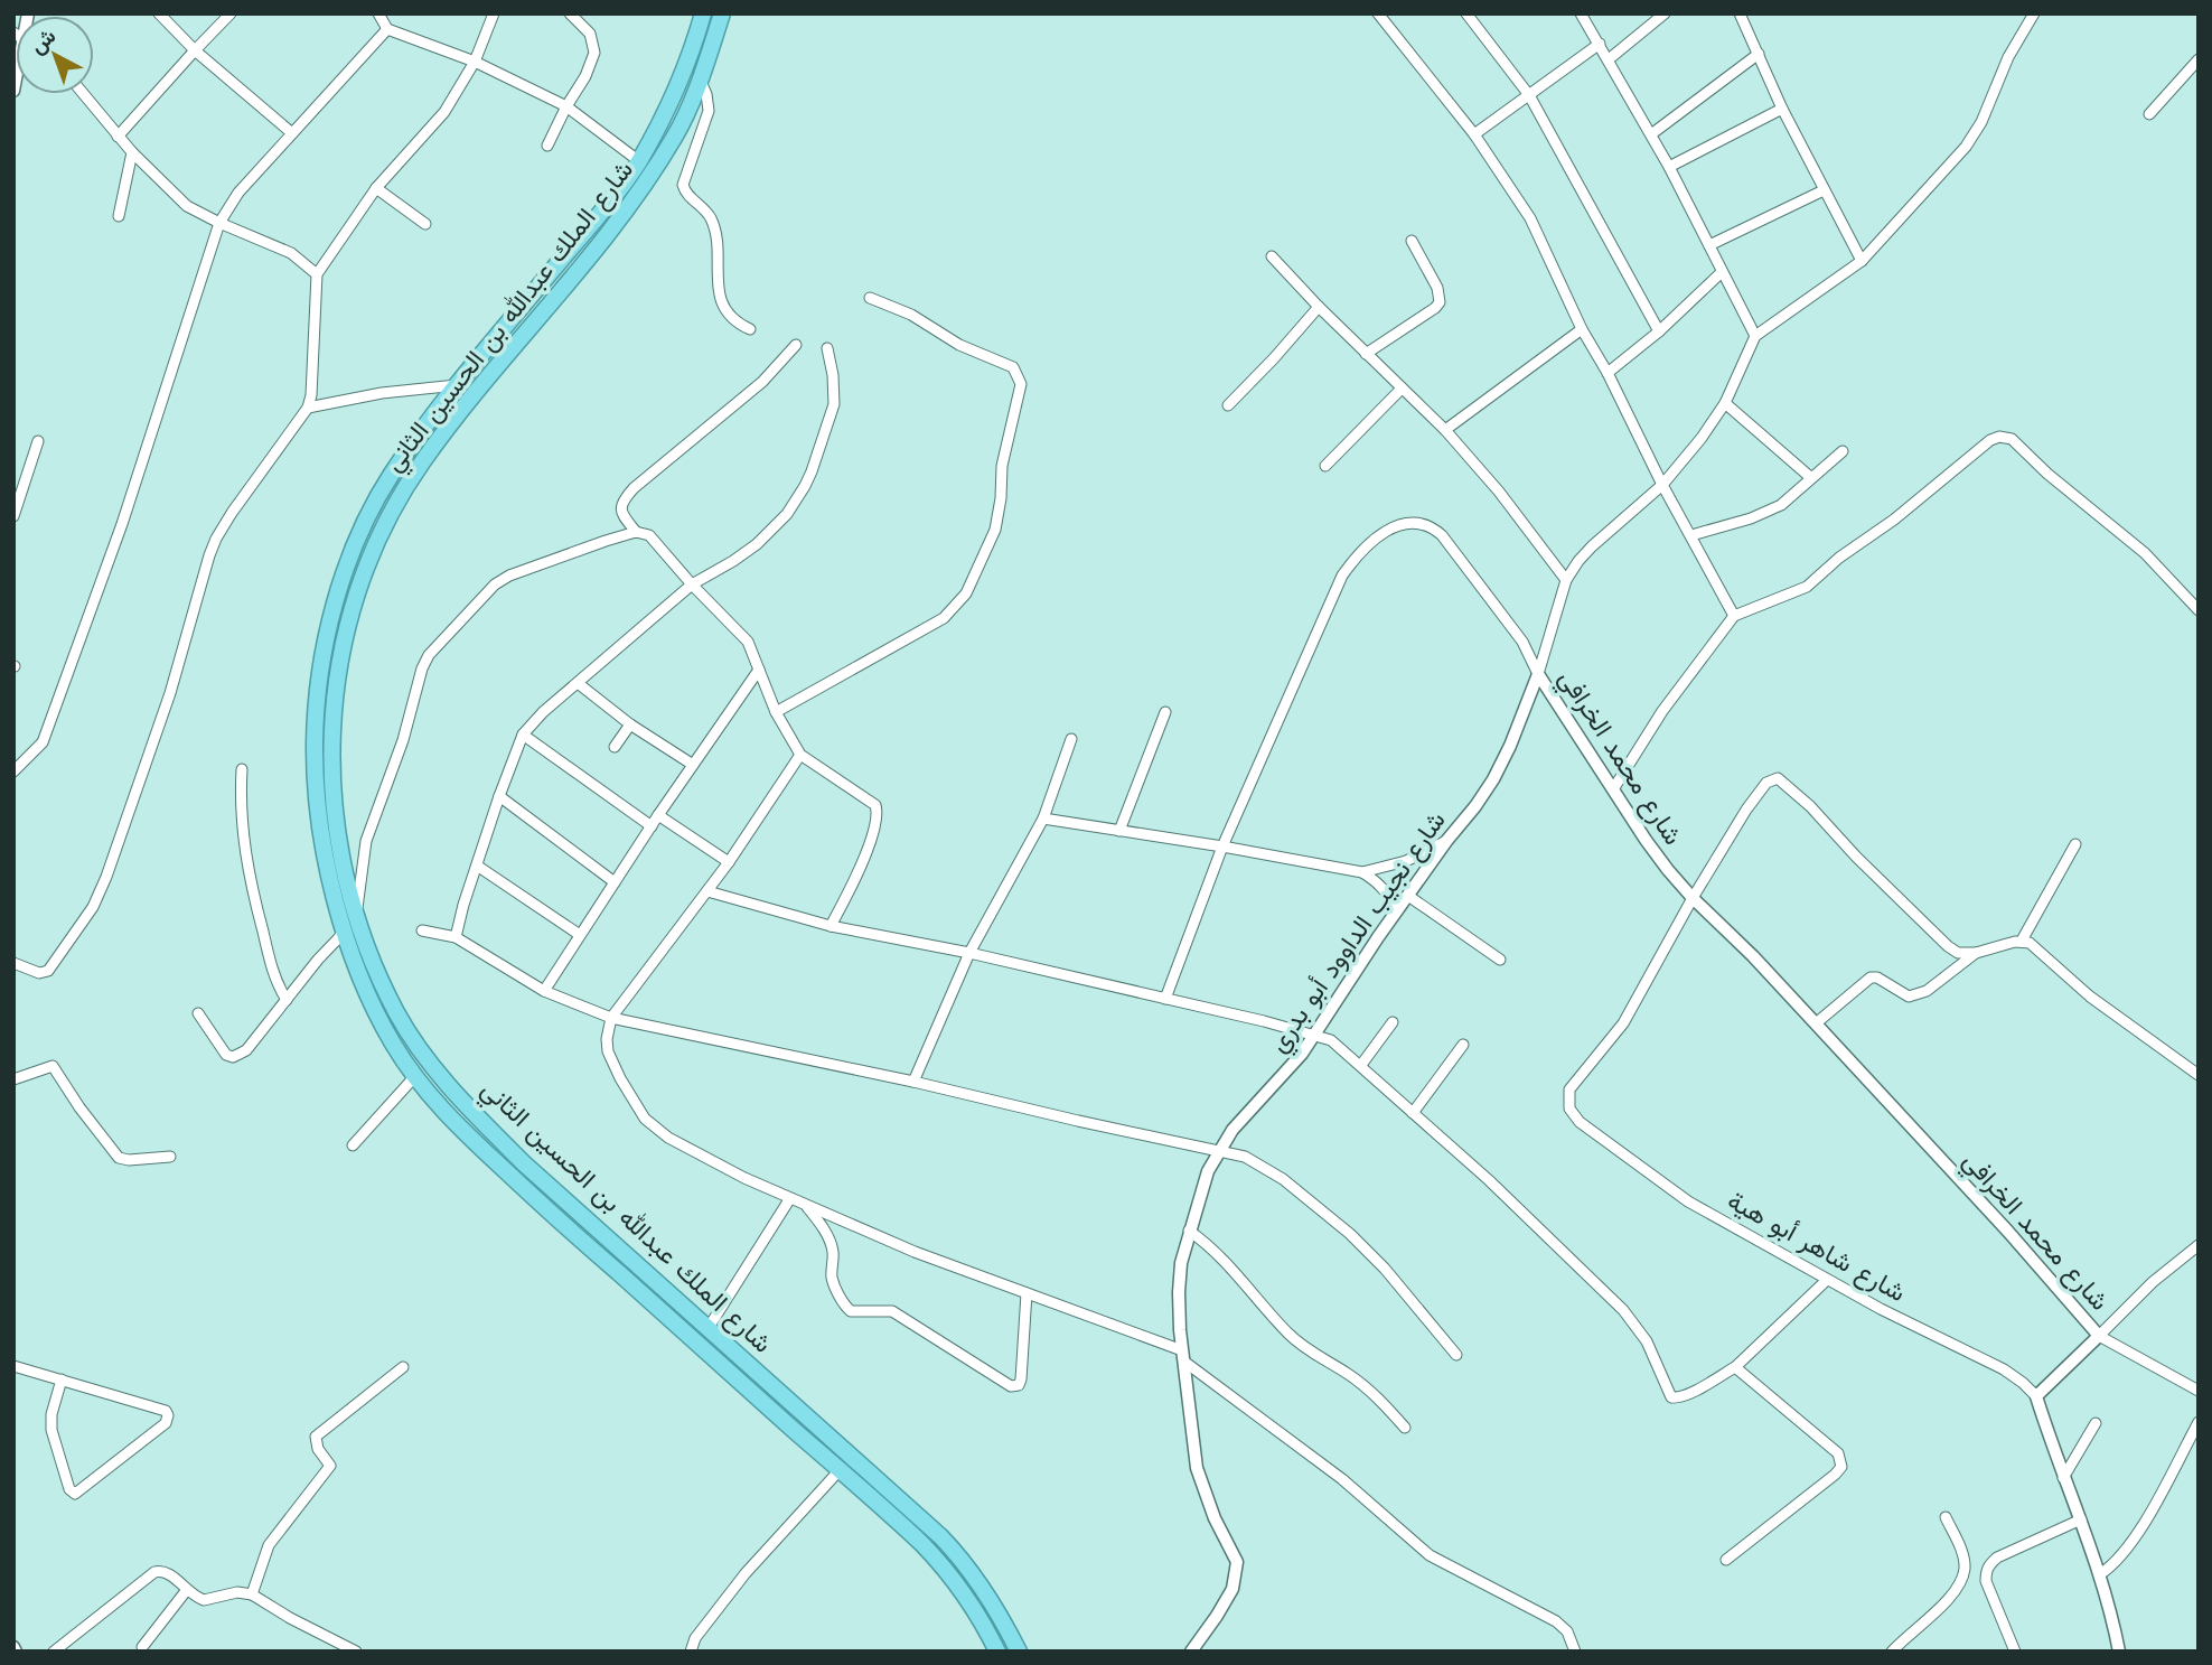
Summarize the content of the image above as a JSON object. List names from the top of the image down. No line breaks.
{"streets":{"highway":["شارع الملك عبدالله بن الحسين الثاني"],"street":["شارع محمد الخرافي","شارع نجيب الداوود أبو بدري","شارع شاهر أبو هية"]},"crossings":[["شارع محمد الخرافي","شارع نجيب الداوود أبو بدري"],["شارع محمد الخرافي","شارع شاهر أبو هية"]],"north":"top left"}
